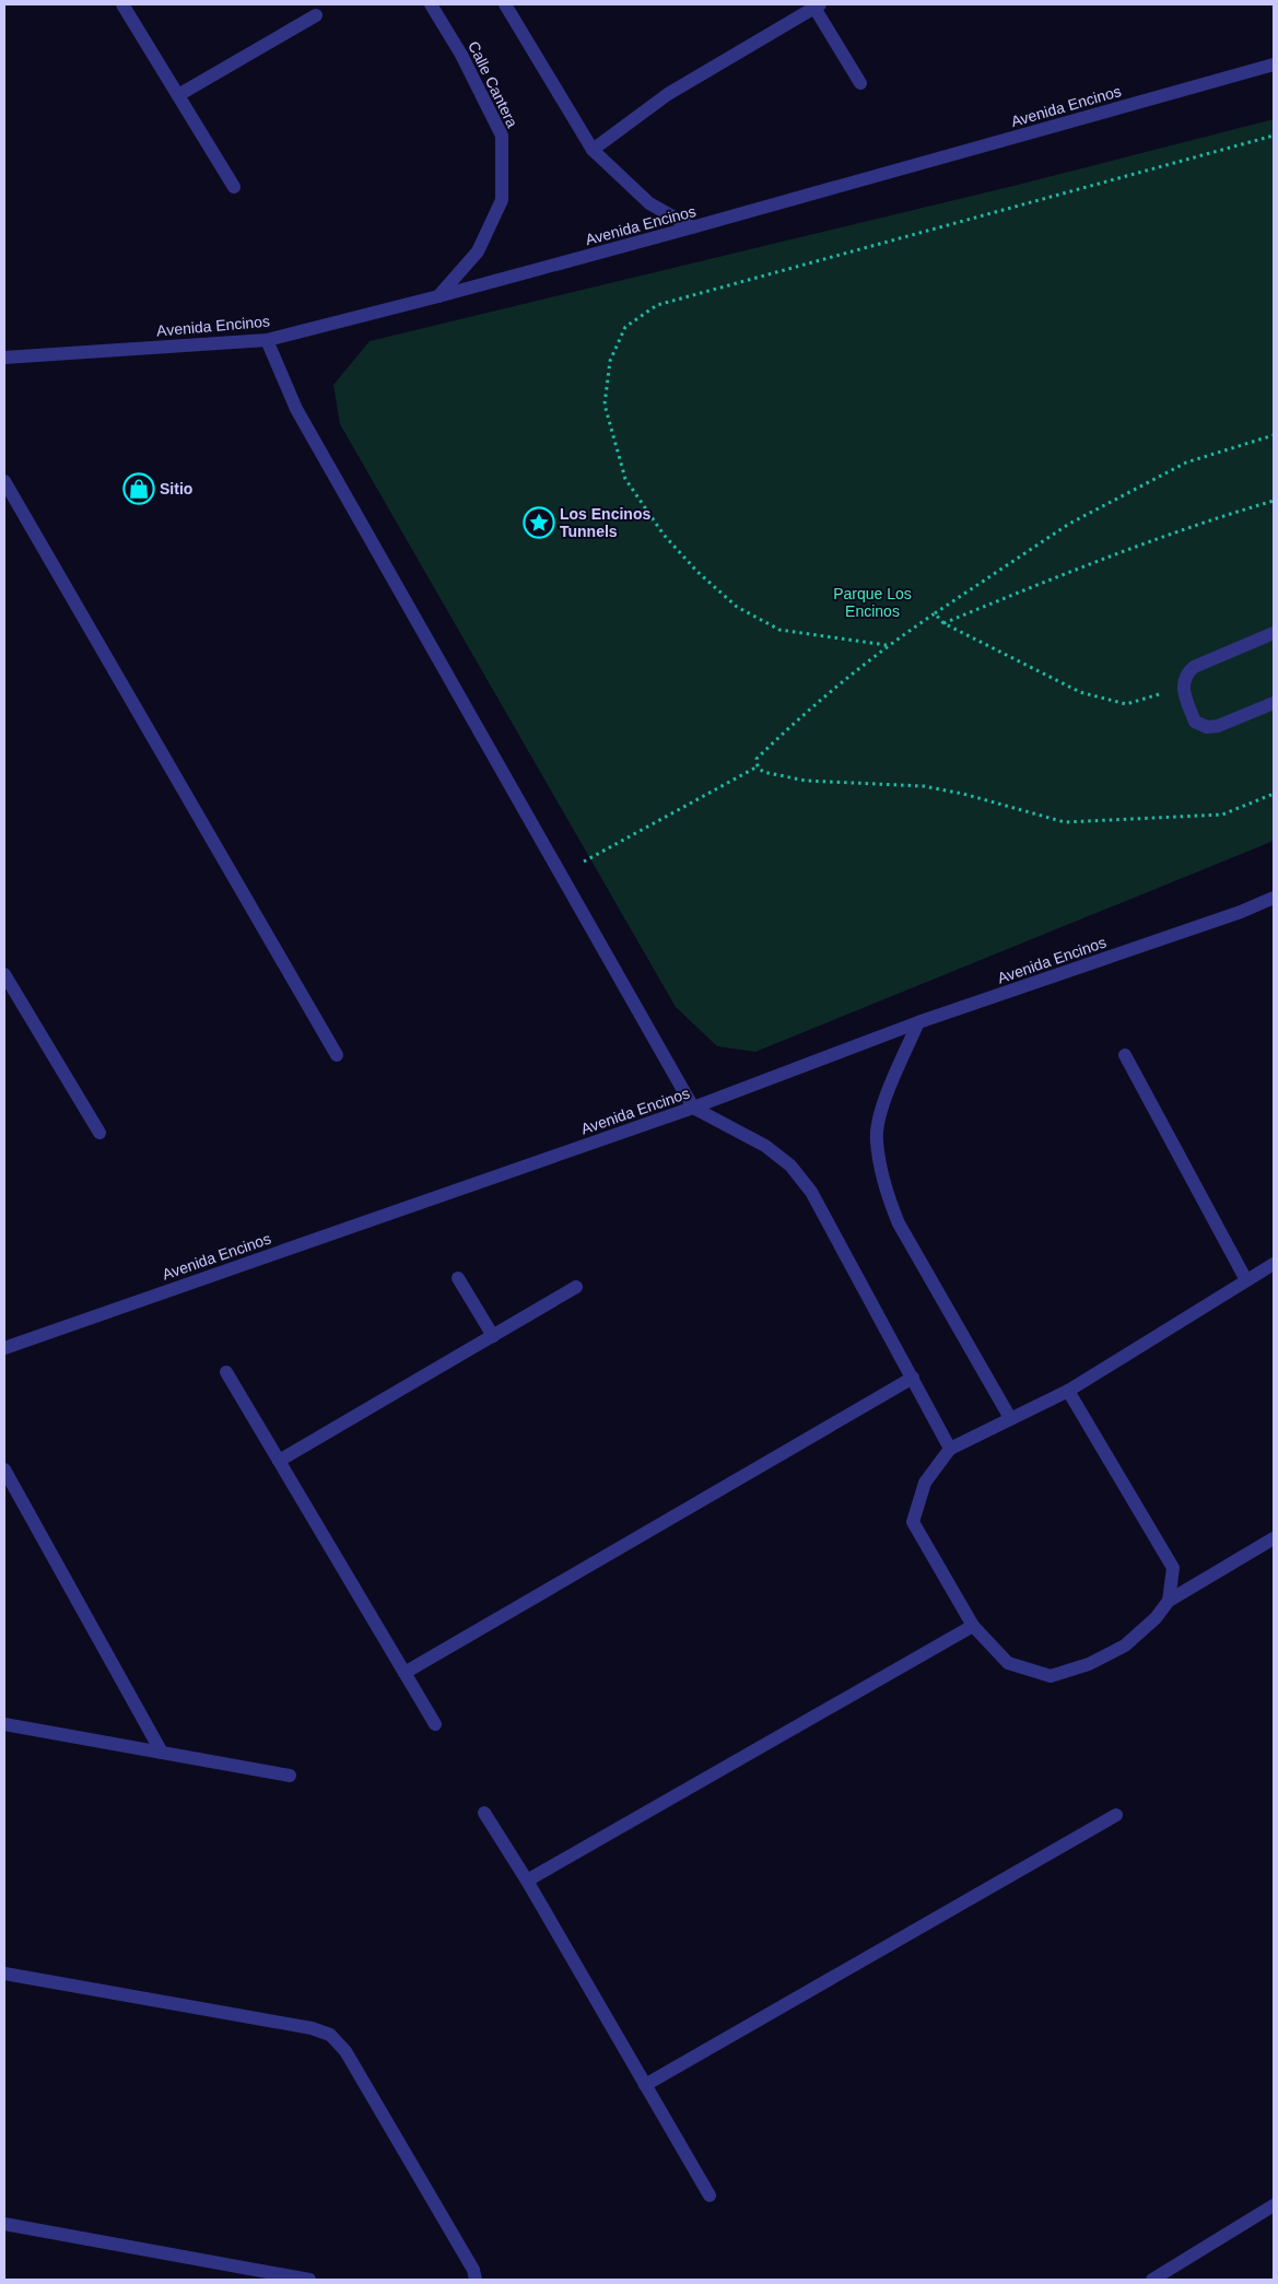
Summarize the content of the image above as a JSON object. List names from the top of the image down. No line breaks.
{"streets":{"street":["Calle Cantera","Avenida Encinos"]},"crossings":[["Calle Cantera","Avenida Encinos"]],"parks":["Parque Los Encinos"],"places":{"shop":["Sitio"],"place":["Los Encinos Tunnels"]}}
